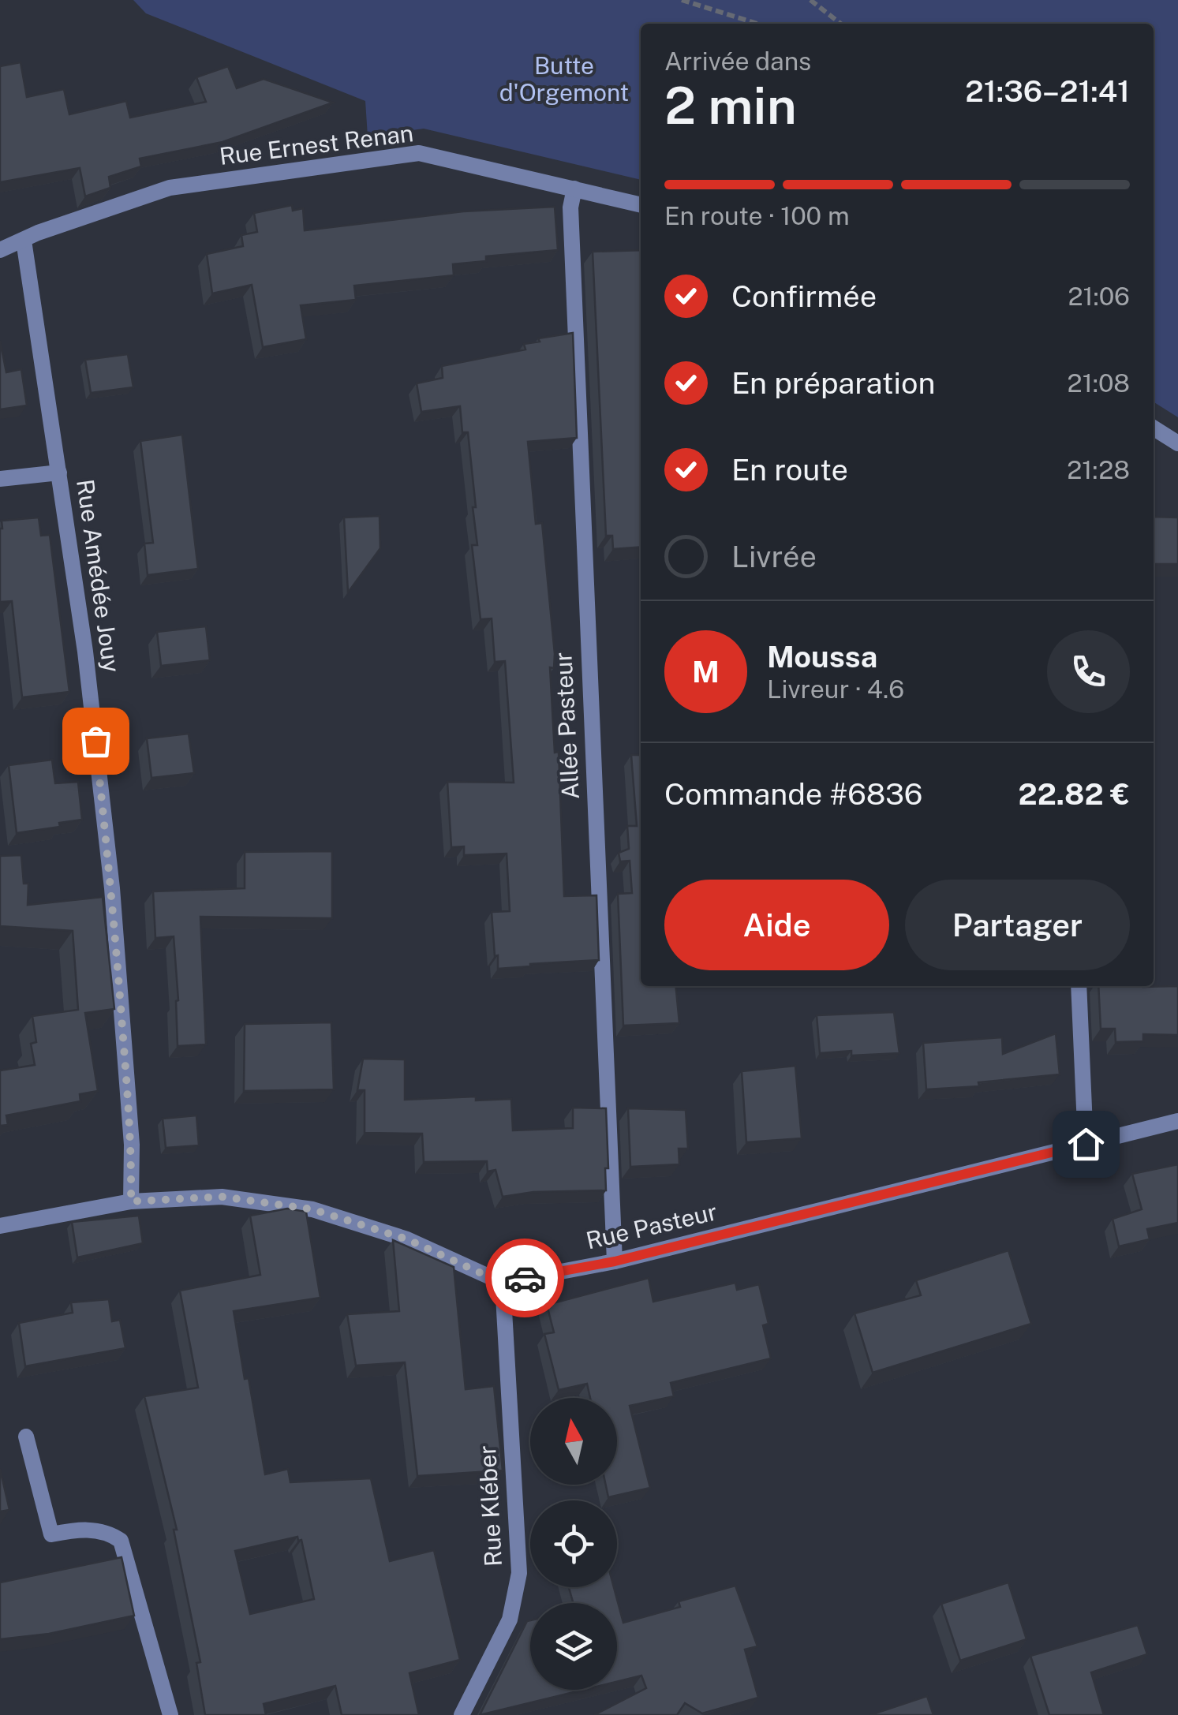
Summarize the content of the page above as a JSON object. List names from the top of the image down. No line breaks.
{"streets":{"street":["Rue Ernest Renan","Rue Amédée Jouy","Allée Pasteur","Rue Pasteur","Rue Kléber"]},"crossings":[["Rue Ernest Renan","Rue Amédée Jouy"],["Rue Ernest Renan","Allée Pasteur"],["Allée Pasteur","Rue Pasteur"],["Rue Pasteur","Rue Kléber"]],"parks":["Butte d'Orgemont"],"north":"top","page":{"heading":["2 min","Arrivée dans","21:36–21:41"],"panel":["Moussa","Livreur · 4.6","Commande #6836","22.82 €"],"bar":"En route · 100 m","list":[["Confirmée","21:06"],["En préparation","21:08"],["En route","21:28"],"Livrée"],"round":"M","buttons":["Aide","Partager"]}}
